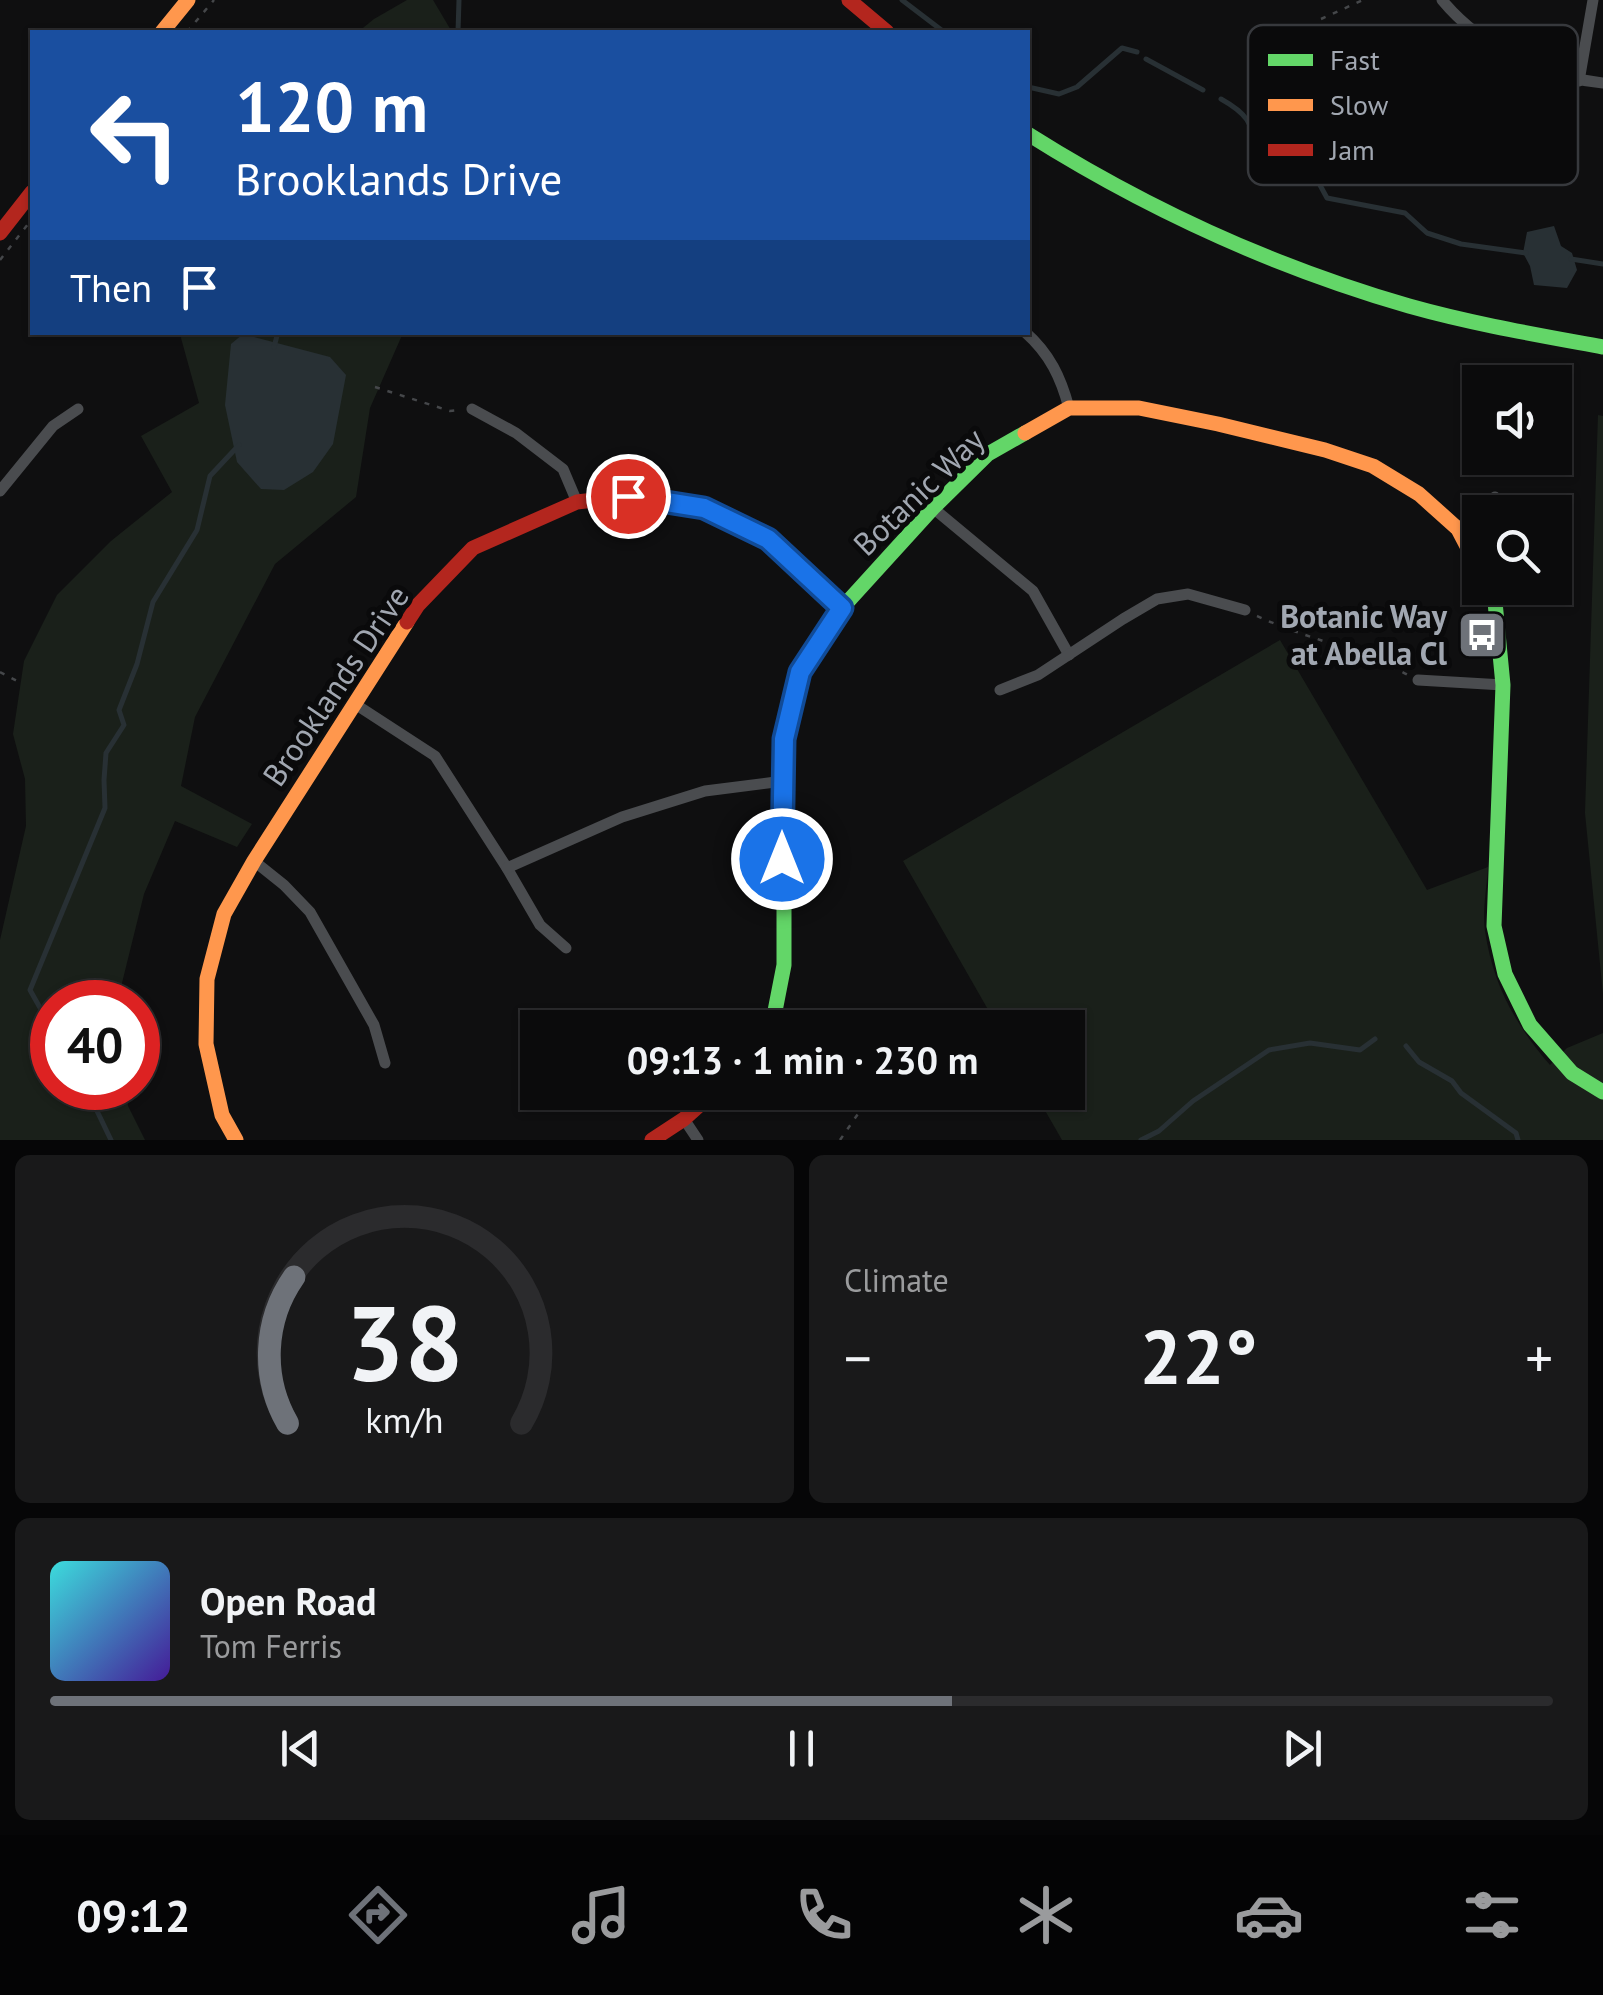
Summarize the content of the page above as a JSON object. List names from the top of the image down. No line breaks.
{"streets":{"street":["Botanic Way","Brooklands Drive"]},"crossings":[["Botanic Way","Brooklands Drive"]],"places":{"bus stop":["Botanic Way at Abella Cl"]},"legend":["Fast","Slow","Jam"],"page":{"turn":["120 m","Brooklands Drive"],"then":"Then","limit":"40","trip":"09:13 · 1 min · 230 m","tile":"Climate","heat":["−","22°","+"],"song":["Open Road","Tom Ferris"],"tabs":"09:12","gauge":["38","km/h"]}}
